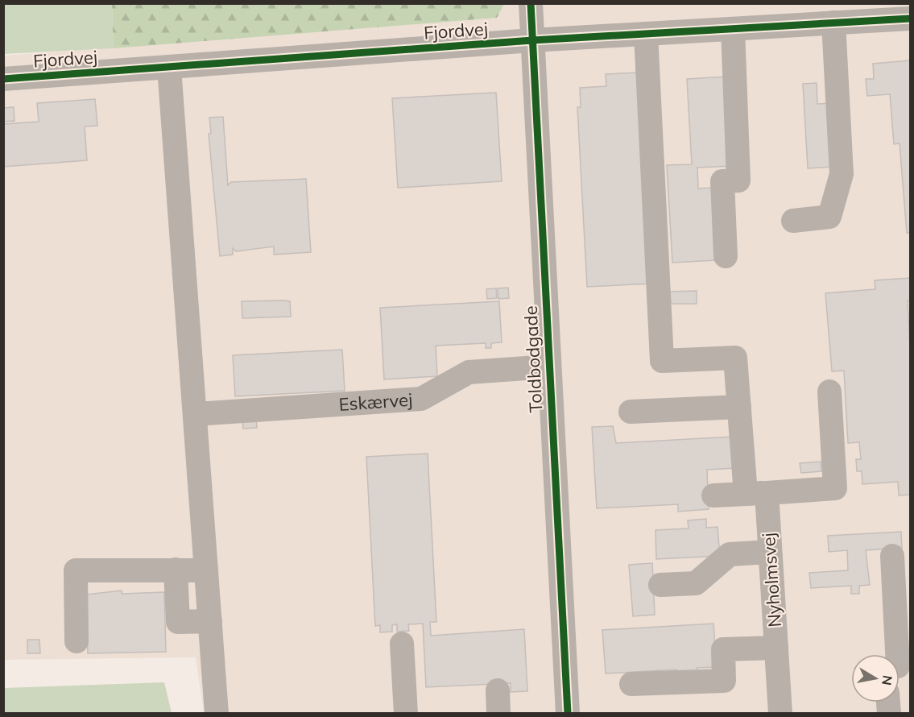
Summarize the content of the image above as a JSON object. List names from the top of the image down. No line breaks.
{"streets":{"street":["Fjordvej","Toldbodgade","Eskærvej","Nyholmsvej"]},"crossings":[["Fjordvej","Toldbodgade"],["Fjordvej","Nyholmsvej"],["Toldbodgade","Eskærvej"]],"north":"right"}
